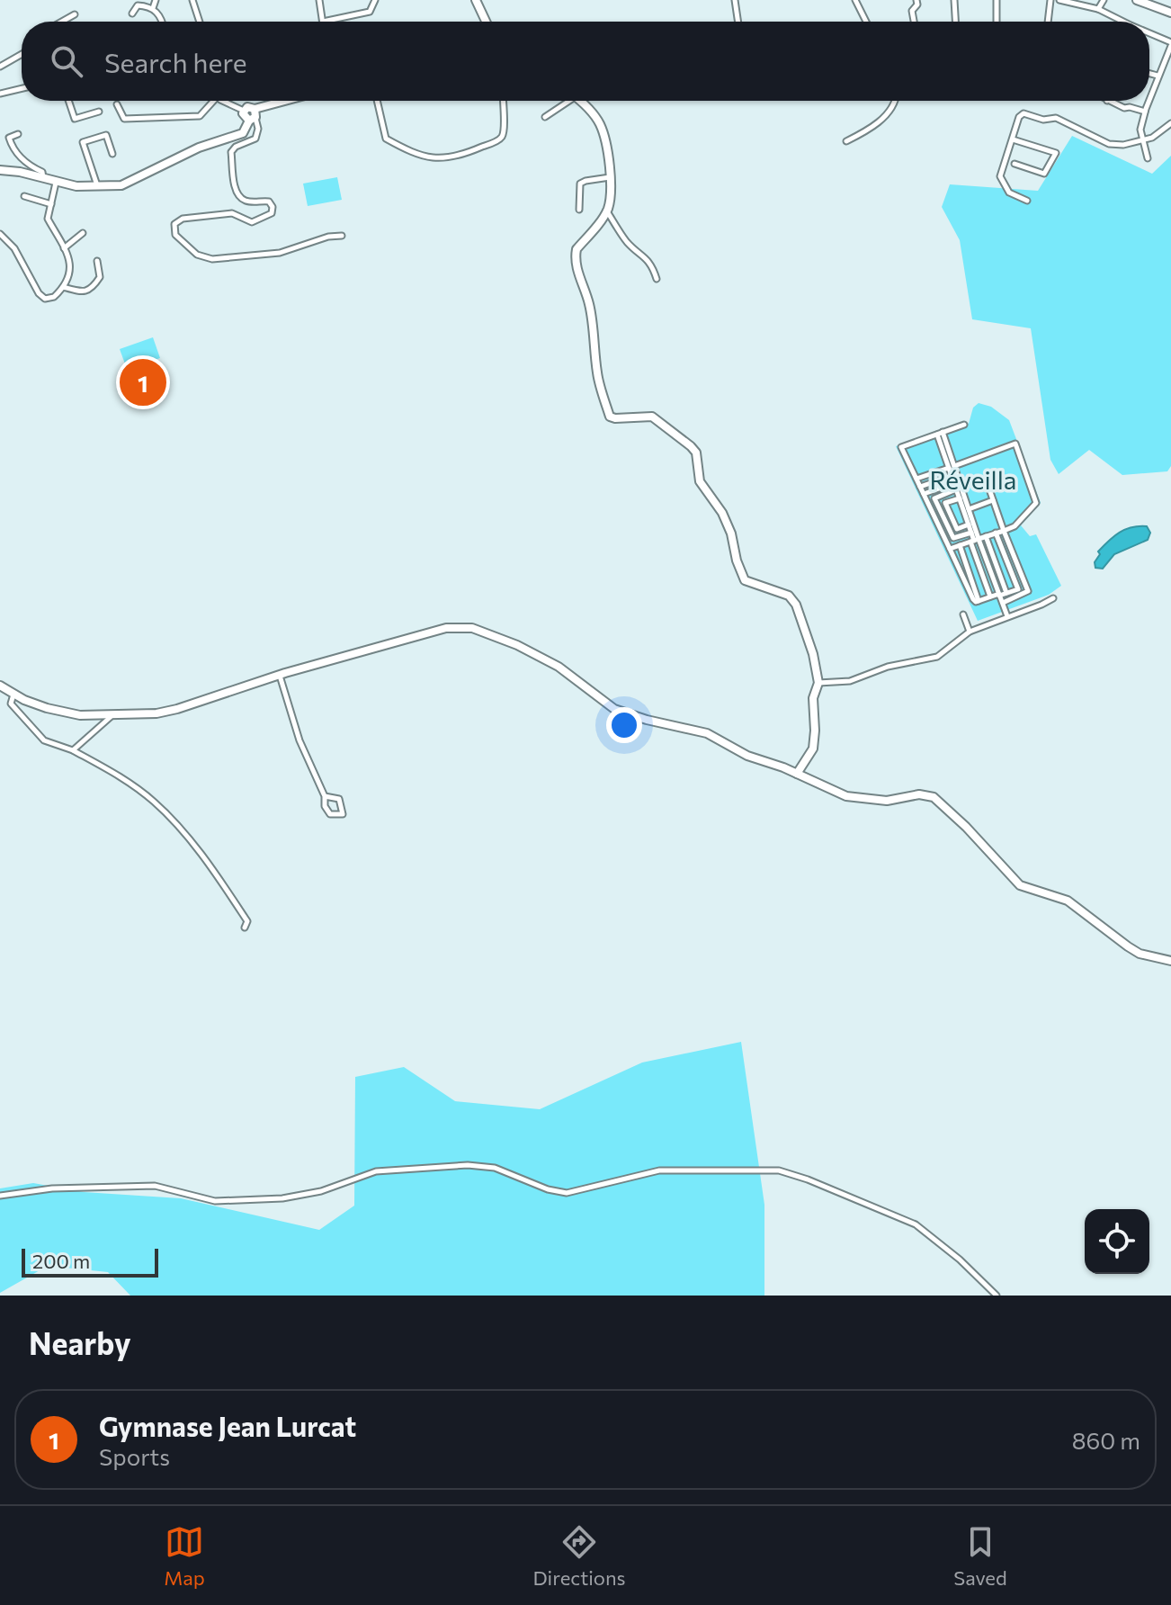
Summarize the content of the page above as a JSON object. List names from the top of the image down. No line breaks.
{"parks":["Réveilla"],"scale_bar":"200 m","page":{"search":"Search here","pins":"1","scale":"200 m","heading":"Nearby","list":[{"mark":"1","name":"Gymnase Jean Lurcat","note":"Sports","value":"860 m"}],"nav":["Map","Directions","Saved"]}}
